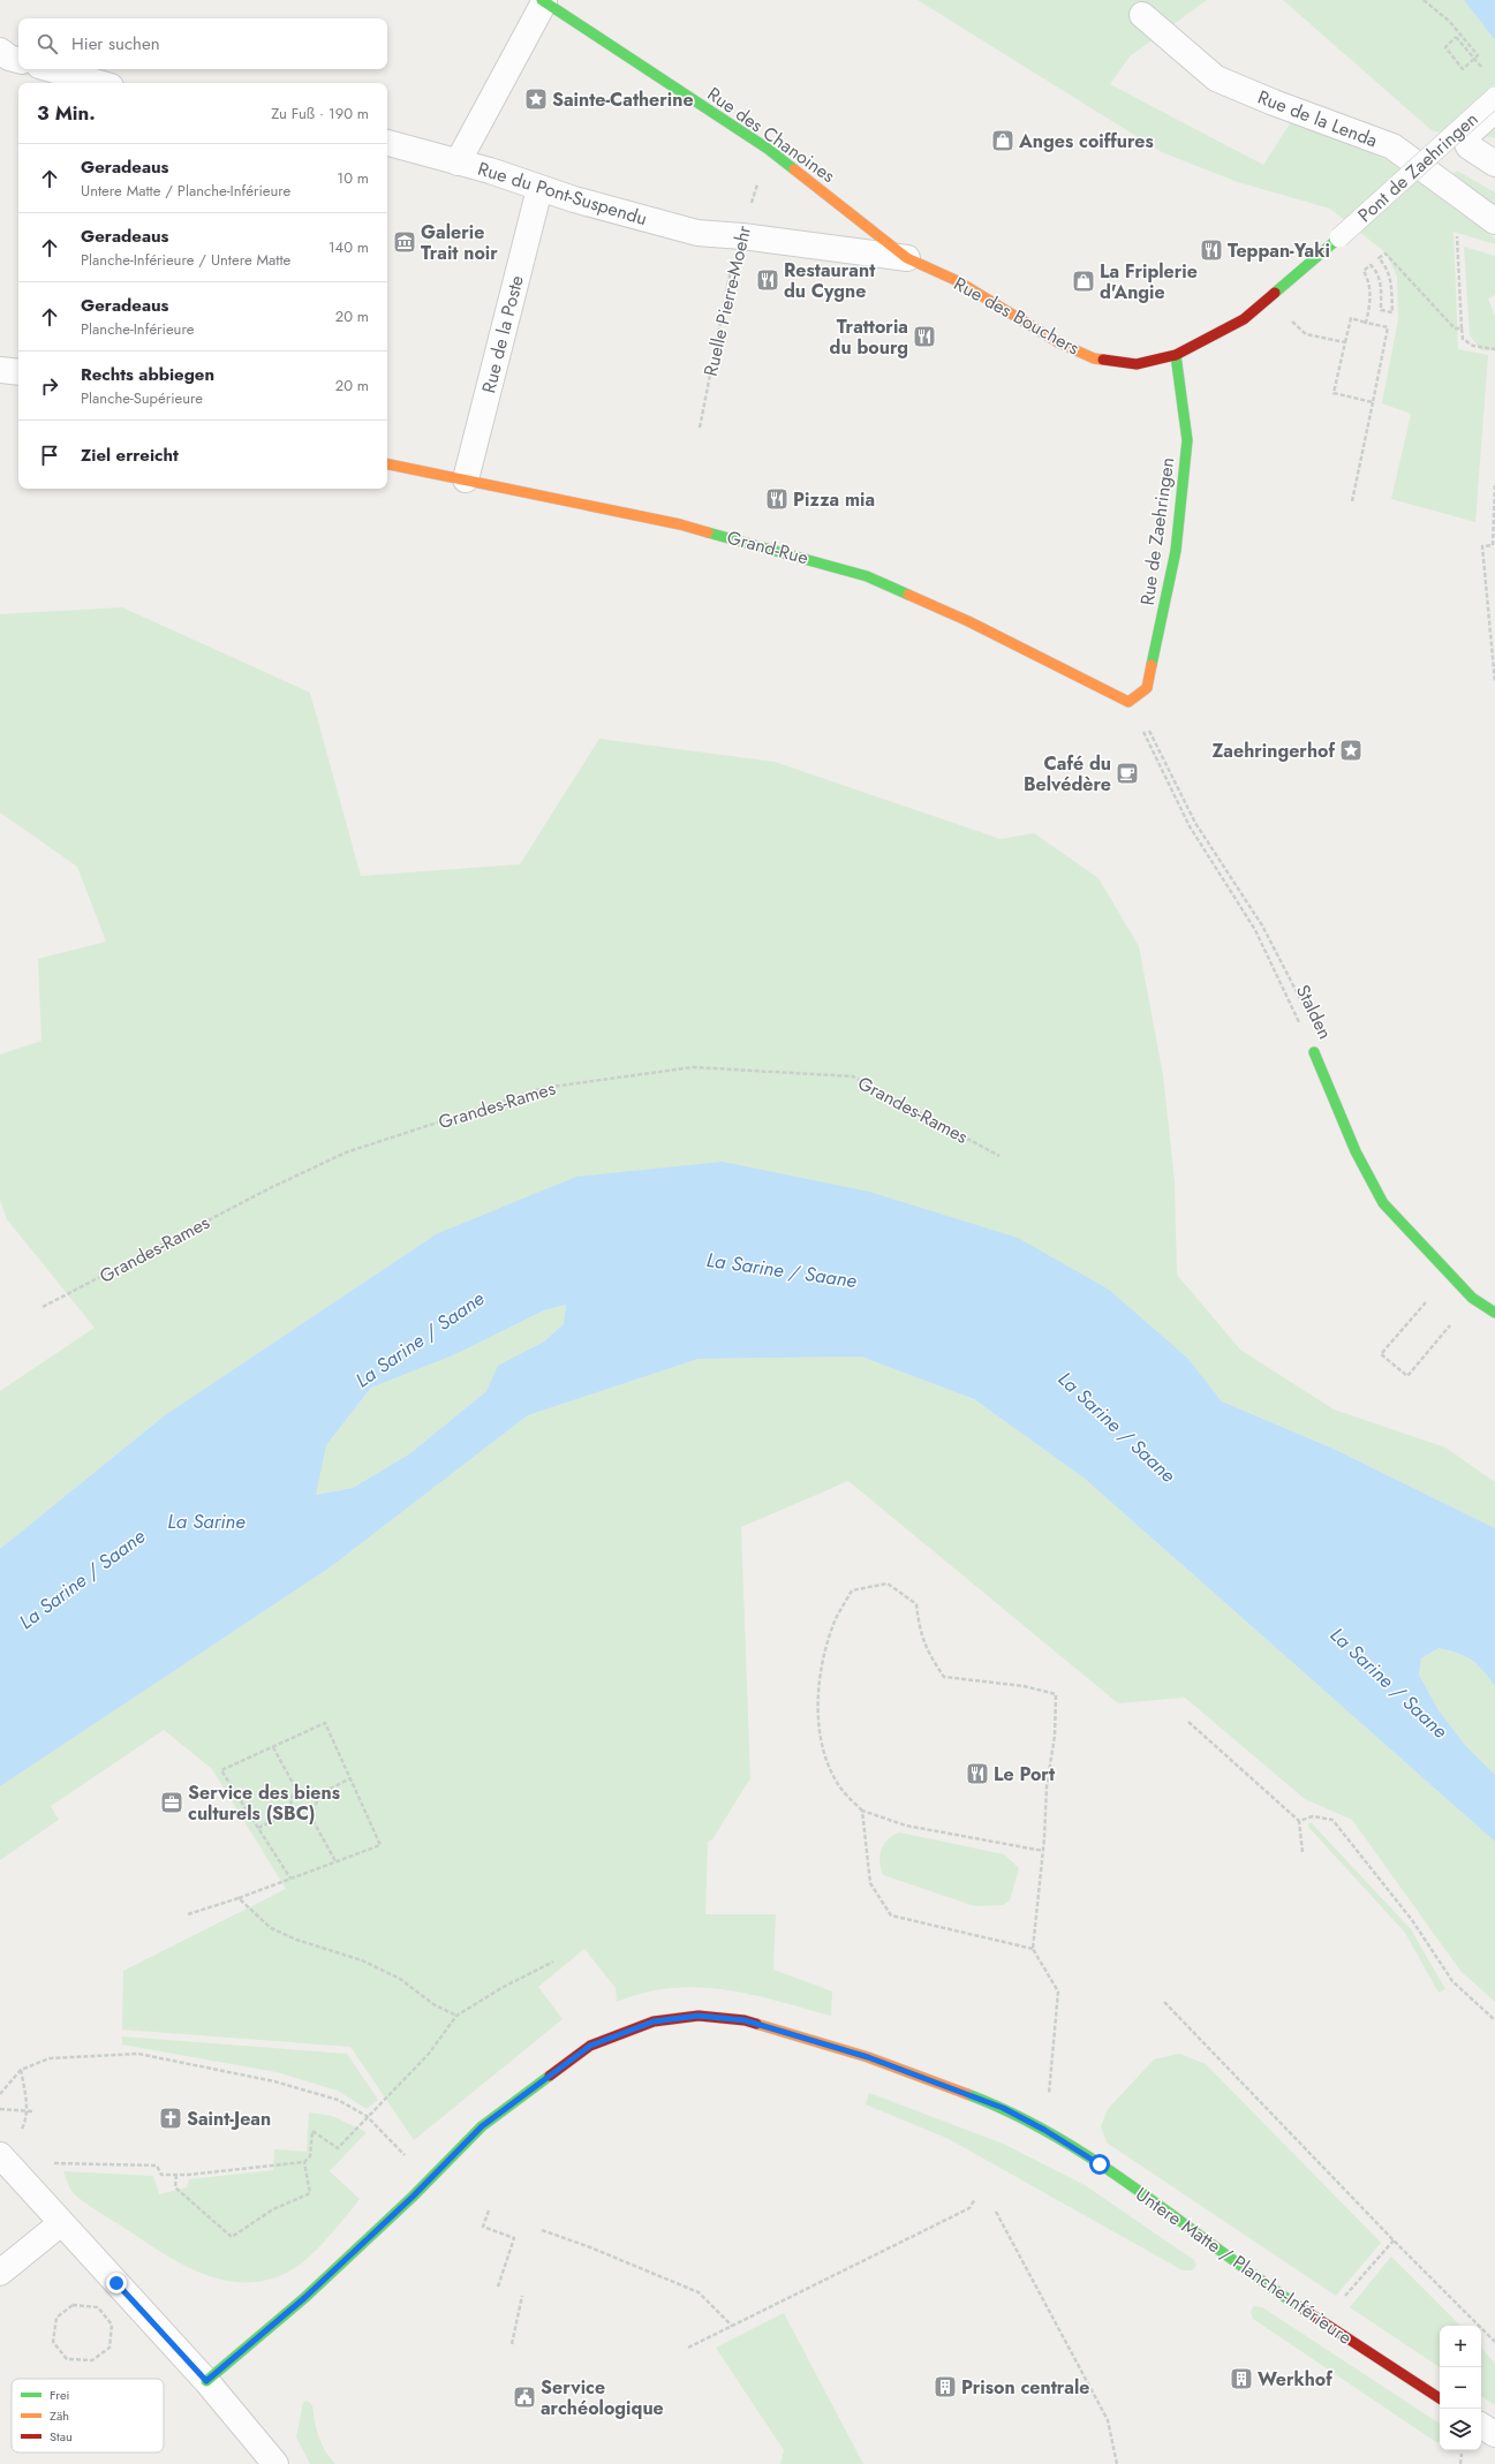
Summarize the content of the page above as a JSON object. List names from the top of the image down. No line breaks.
{"streets":{"street":["Rue de la Lenda","Rue des Chanoines","Rue du Pont-Suspendu","Rue des Bouchers","Rue de la Poste","Rue de Zaehringen","Grand-Rue","Stalden","Untere Matte / Planche-Inférieure"],"lane":["Pont de Zaehringen"],"path":["Ruelle Pierre-Moehr","Grandes-Rames"]},"crossings":[["Rue des Chanoines","Ruelle Pierre-Moehr"],["Rue des Chanoines","Rue des Bouchers"],["Pont de Zaehringen","Rue des Bouchers"],["Rue du Pont-Suspendu","Ruelle Pierre-Moehr"],["Rue du Pont-Suspendu","Rue des Bouchers"],["Rue du Pont-Suspendu","Rue de la Poste"],["Ruelle Pierre-Moehr","Rue des Bouchers"],["Rue des Bouchers","Rue de Zaehringen"],["Rue de la Poste","Grand-Rue"],["Rue de Zaehringen","Grand-Rue"],["Rue de Zaehringen","Stalden"],["Grand-Rue","Stalden"]],"water":["La Sarine / Saane","La Sarine"],"places":{"place":["Sainte-Catherine","Zaehringerhof"],"shop":["Anges coiffures","La Friplerie d'Angie"],"museum":["Galerie Trait noir"],"restaurant":["Teppan-Yaki","Restaurant du Cygne","Trattoria du bourg","Pizza mia","Le Port"],"cafe":["Café du Belvédère"],"office":["Service des biens culturels (SBC)"],"church":["Saint-Jean"],"building":["Werkhof","Prison centrale"],"public building":["Service archéologique"]},"legend":["Frei","Zäh","Stau"],"page":{"search":"Hier suchen","heading":["3 Min.","Zu Fuß · 190 m"],"list":[["Geradeaus","Untere Matte / Planche-Inférieure","10 m"],["Geradeaus","Planche-Inférieure / Untere Matte","140 m"],["Geradeaus","Planche-Inférieure","20 m"],["Rechts abbiegen","Planche-Supérieure","20 m"],"Ziel erreicht"],"map_buttons":["+","−"]}}
